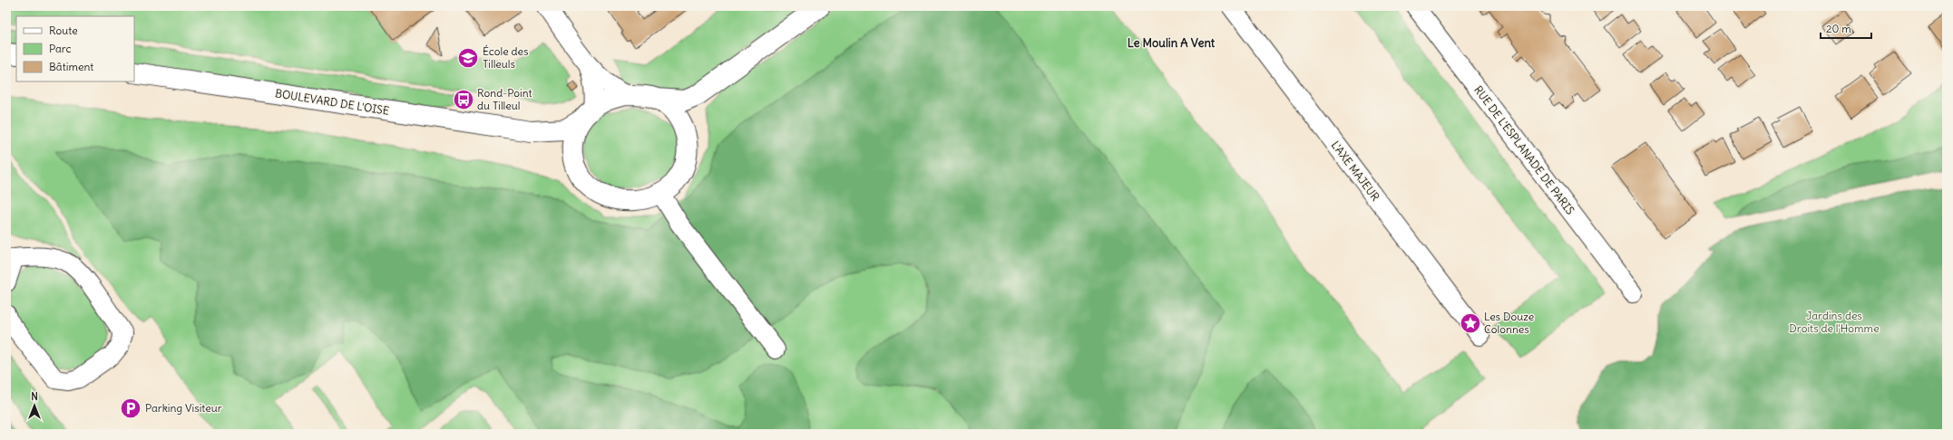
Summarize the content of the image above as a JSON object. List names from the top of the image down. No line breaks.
{"streets":{"main road":["BOULEVARD DE L'OISE"],"street":["RUE DE L'ESPLANADE DE PARIS","L'AXE MAJEUR"]},"districts":["Le Moulin A Vent"],"parks":["Jardins des Droits de l'Homme"],"places":{"school or university":["École des Tilleuls"],"bus stop":["Rond-Point du Tilleul"],"place":["Les Douze Colonnes"],"parking":["Parking Visiteur"]},"legend":["Route","Parc","Bâtiment"],"scale_bar":"20 m","north":"top"}
